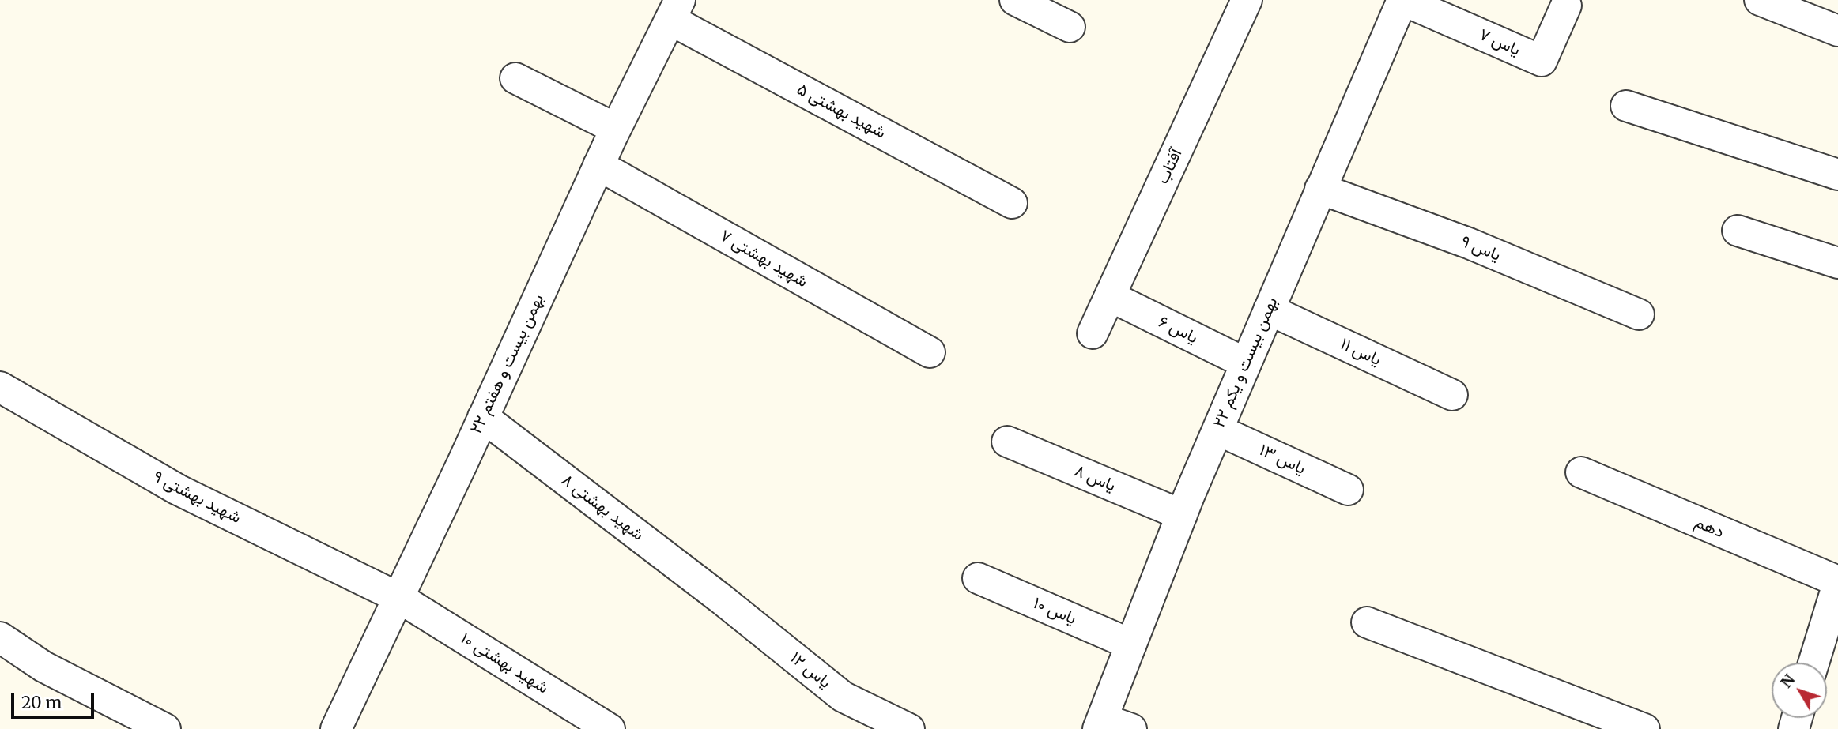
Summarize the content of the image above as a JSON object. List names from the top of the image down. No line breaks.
{"streets":{"street":["یاس ۷","شهید بهشتی ۵","آفتاب","یاس ۹","شهید بهشتی ۷","یاس ۶","یاس ۱۱","۲۲ بهمن بیست و یکم","۲۲ بهمن بیست و هفتم","یاس ۱۳","یاس ۸","شهید بهشتی ۹","شهید بهشتی ۸","دهم","یاس ۱۰","شهید بهشتی ۱۰","یاس ۱۲"]},"crossings":[["یاس ۷","۲۲ بهمن بیست و یکم"],["شهید بهشتی ۵","۲۲ بهمن بیست و هفتم"],["آفتاب","یاس ۶"],["یاس ۹","۲۲ بهمن بیست و یکم"],["شهید بهشتی ۷","۲۲ بهمن بیست و هفتم"],["یاس ۶","۲۲ بهمن بیست و یکم"],["یاس ۱۱","۲۲ بهمن بیست و یکم"],["۲۲ بهمن بیست و یکم","یاس ۱۳"],["۲۲ بهمن بیست و یکم","یاس ۸"],["۲۲ بهمن بیست و یکم","یاس ۱۰"],["۲۲ بهمن بیست و هفتم","شهید بهشتی ۹"],["۲۲ بهمن بیست و هفتم","شهید بهشتی ۸"],["۲۲ بهمن بیست و هفتم","شهید بهشتی ۱۰"],["شهید بهشتی ۹","شهید بهشتی ۱۰"],["شهید بهشتی ۸","یاس ۱۲"]],"scale_bar":"20 m","north":"top left"}
